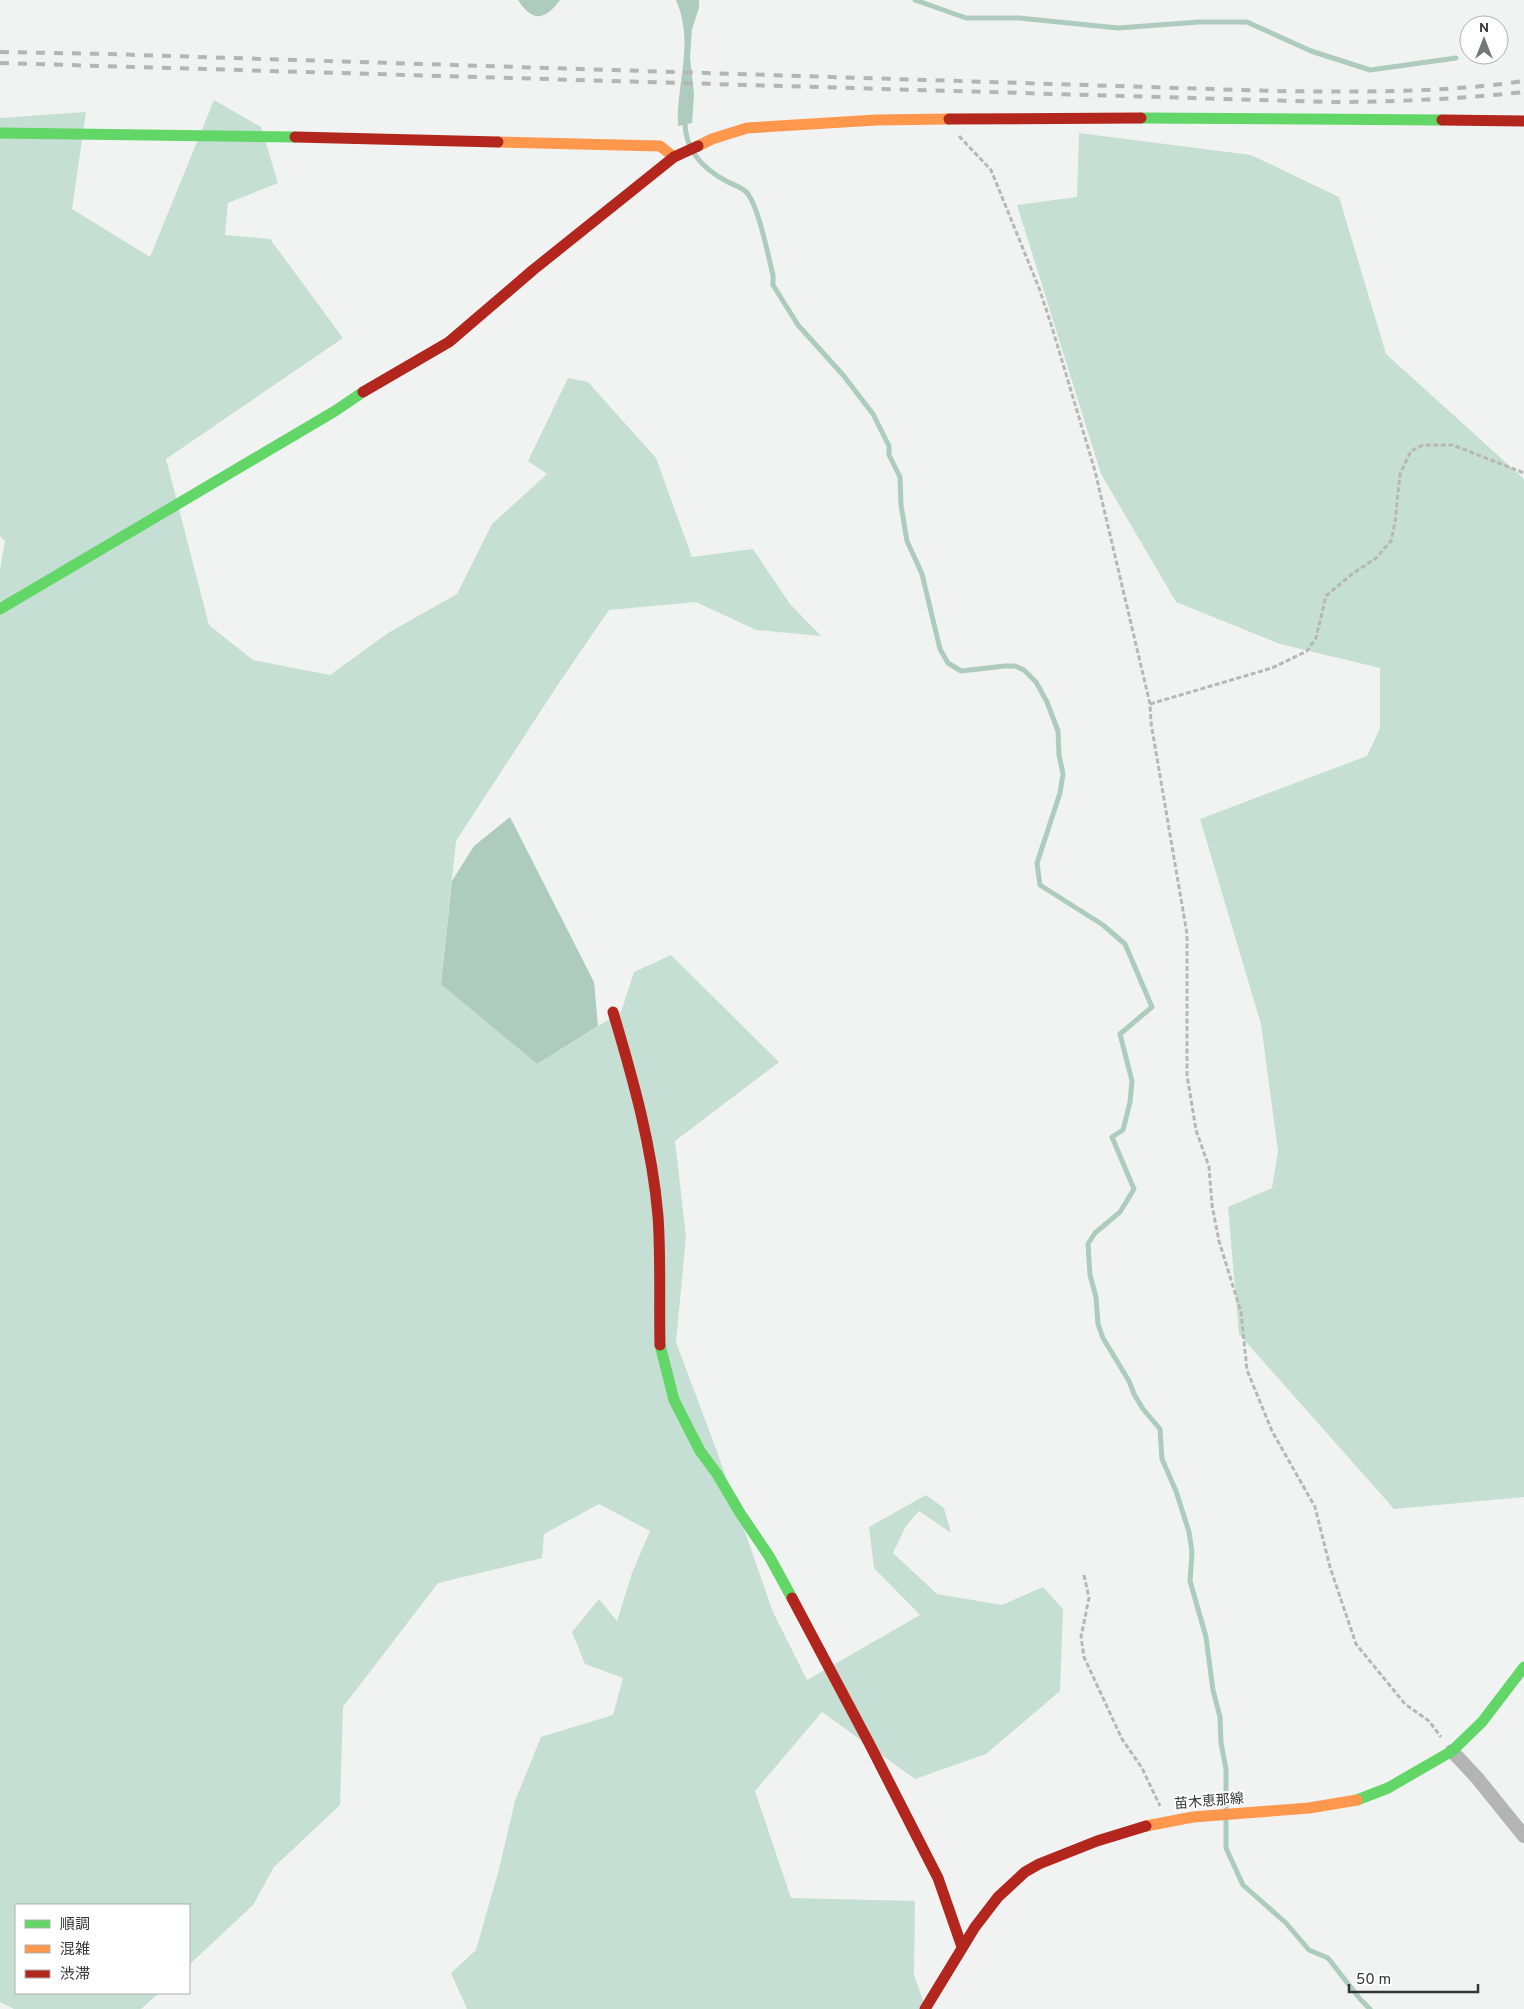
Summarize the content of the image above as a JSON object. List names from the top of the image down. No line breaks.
{"streets":{"street":["苗木恵那線"]},"legend":["順調","混雑","渋滞"],"scale_bar":"50 m","north":"top"}
